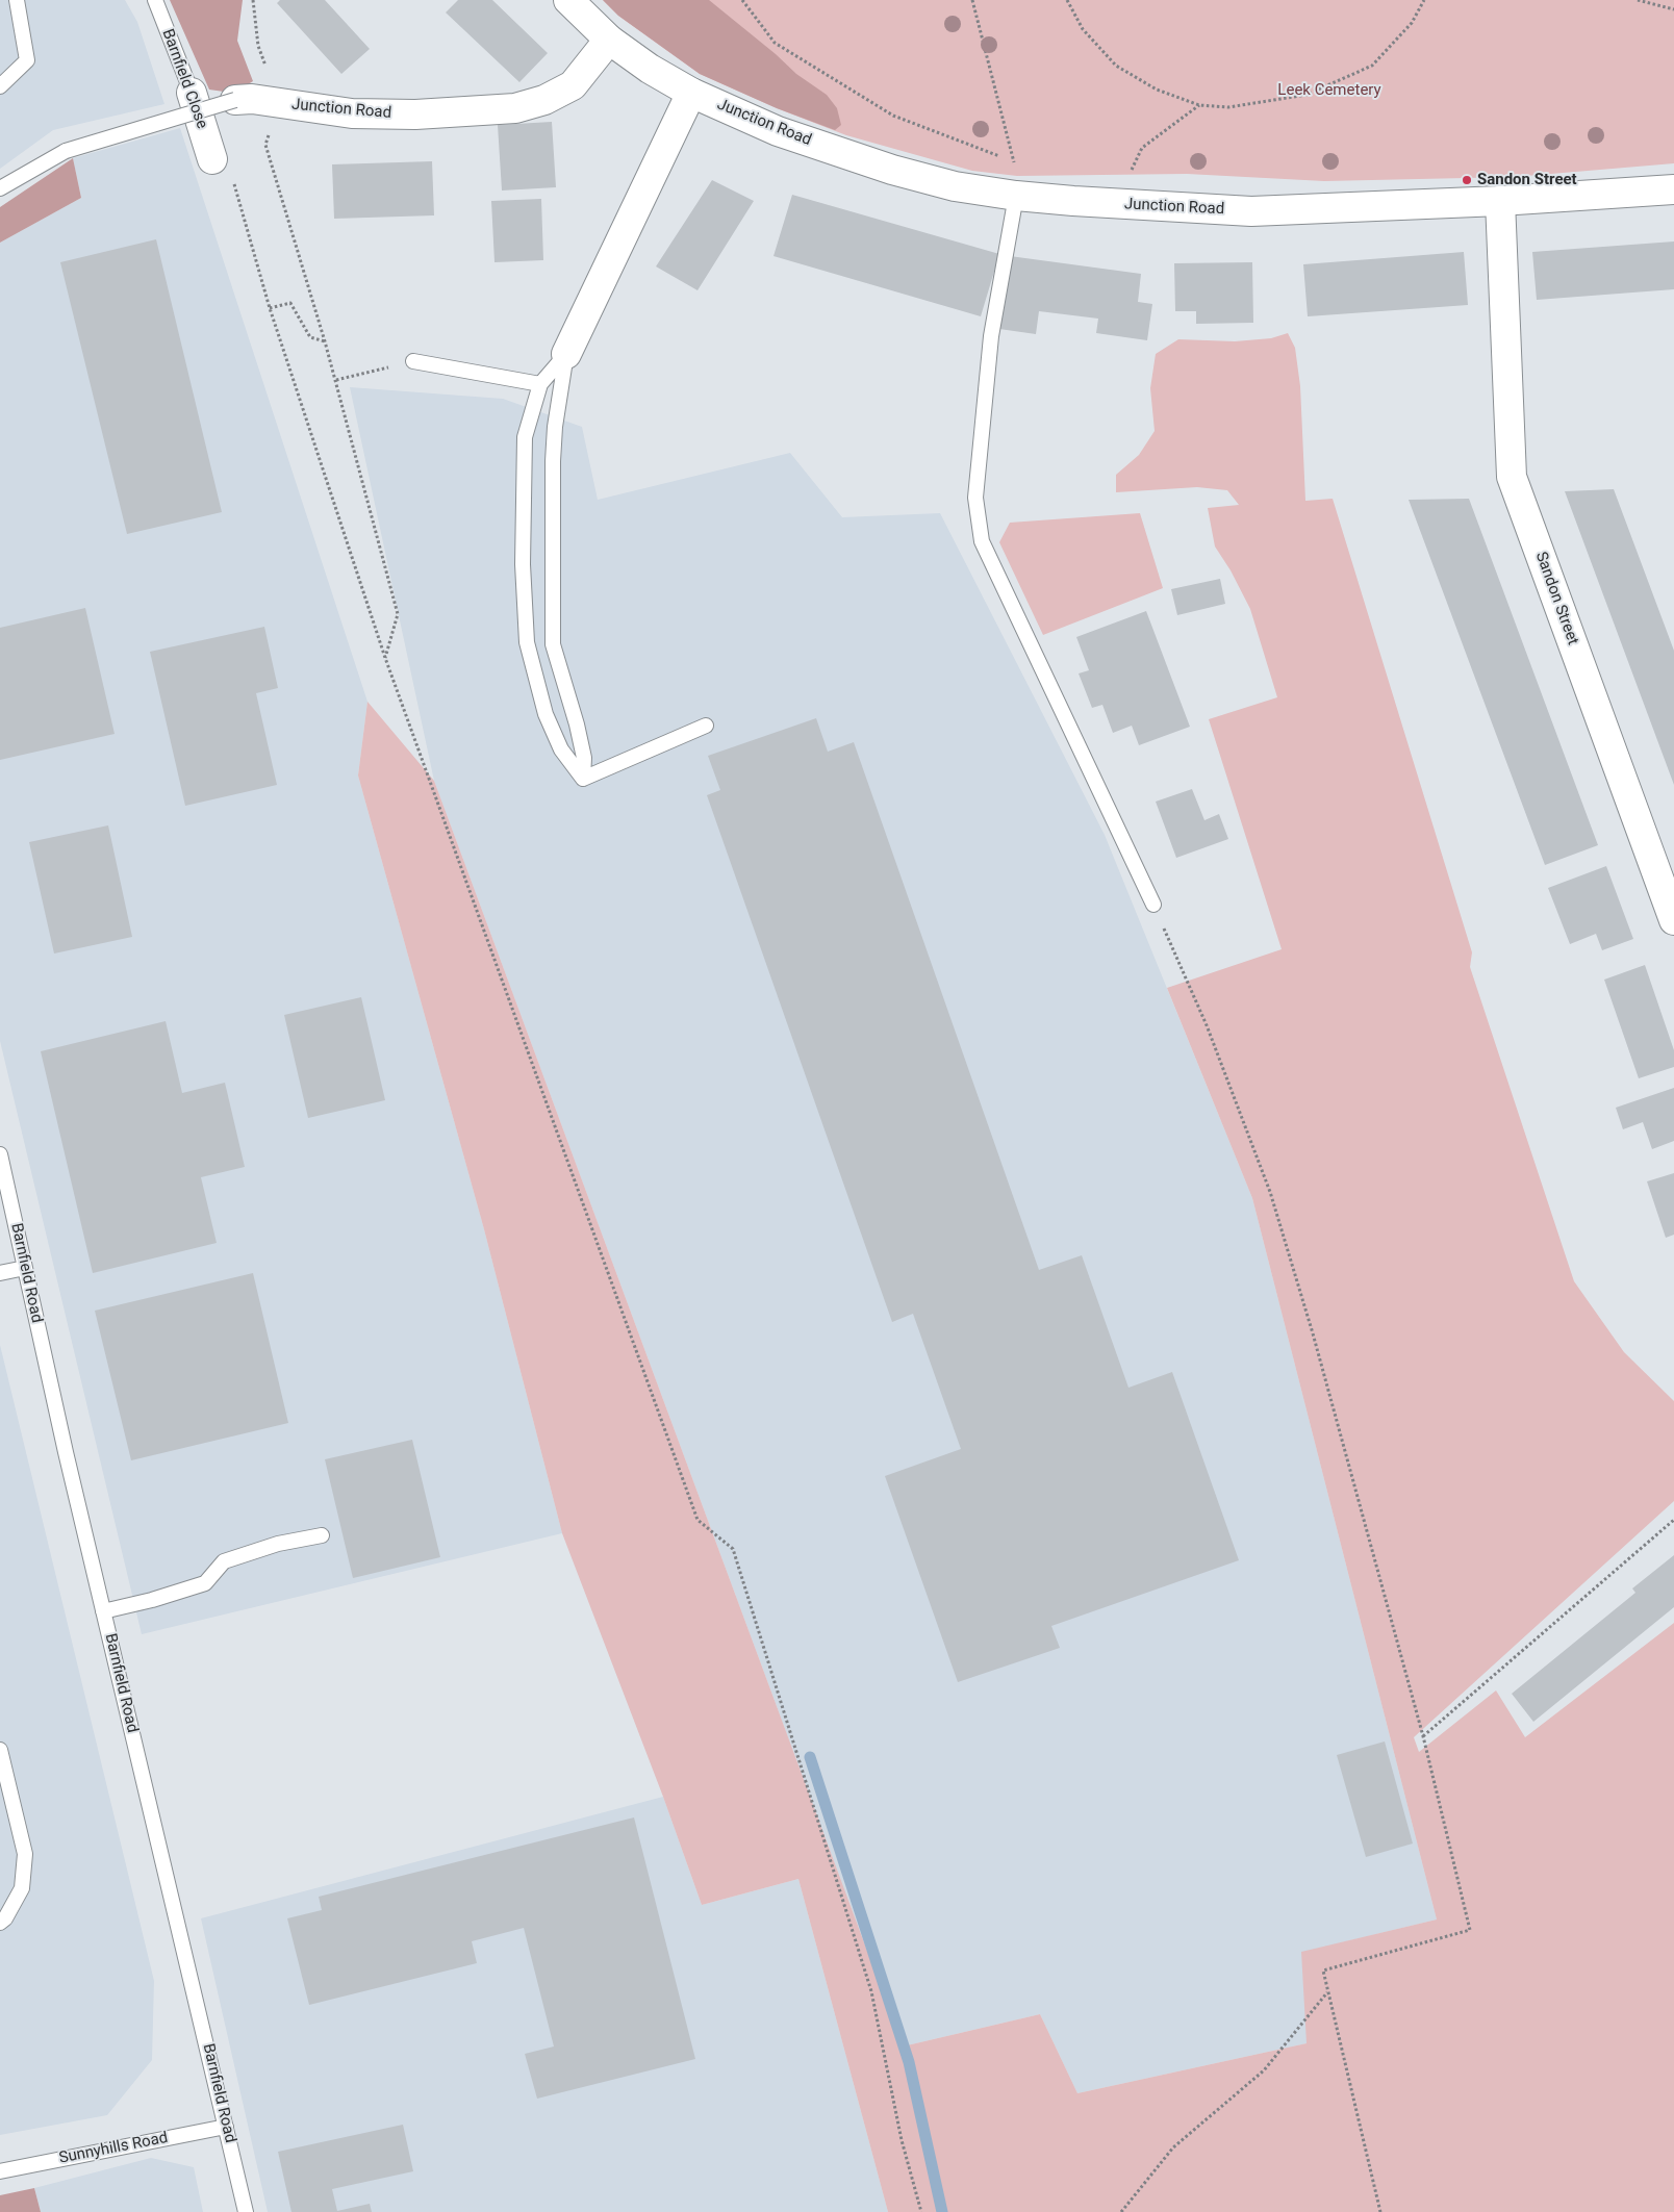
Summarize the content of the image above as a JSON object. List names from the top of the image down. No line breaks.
{"streets":{"street":["Barnfield Close","Junction Road","Sandon Street"],"lane":["Barnfield Road","Sunnyhills Road"]},"crossings":[["Junction Road","Sandon Street"],["Barnfield Road","Sunnyhills Road"]],"parks":["Leek Cemetery"],"places":["Sandon Street"]}
